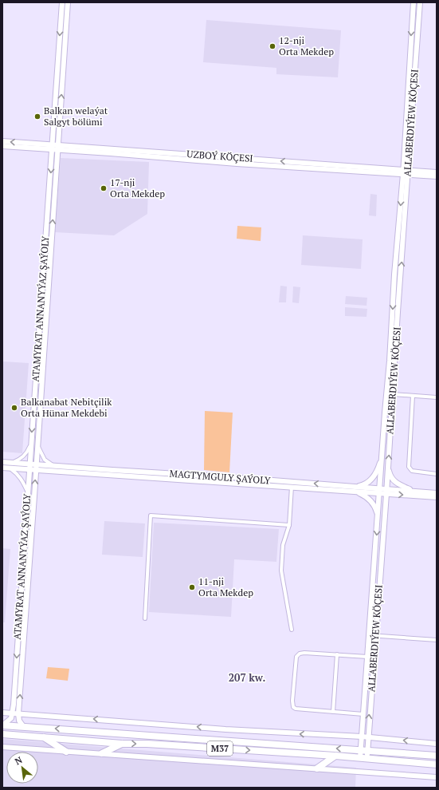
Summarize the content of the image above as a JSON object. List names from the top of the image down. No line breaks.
{"streets":{"highway":["M37"],"street":["ALLABERDIÝEW KÖÇESI","UZBOÝ KÖÇESI","ATAMYRAT ANNANYÝAZ ŞAÝOLY","MAGTYMGULY ŞAÝOLY"]},"crossings":[["ALLABERDIÝEW KÖÇESI","UZBOÝ KÖÇESI"],["ALLABERDIÝEW KÖÇESI","MAGTYMGULY ŞAÝOLY"],["ALLABERDIÝEW KÖÇESI","M37"],["UZBOÝ KÖÇESI","ATAMYRAT ANNANYÝAZ ŞAÝOLY"],["ATAMYRAT ANNANYÝAZ ŞAÝOLY","MAGTYMGULY ŞAÝOLY"],["ATAMYRAT ANNANYÝAZ ŞAÝOLY","M37"]],"districts":["207 kw."],"places":["12-nji Orta Mekdep","Balkan welaýat Salgyt bölümi","17-nji Orta Mekdep","Balkanabat Nebitçilik Orta Hünar Mekdebi","11-nji Orta Mekdep"],"north":"top left"}
